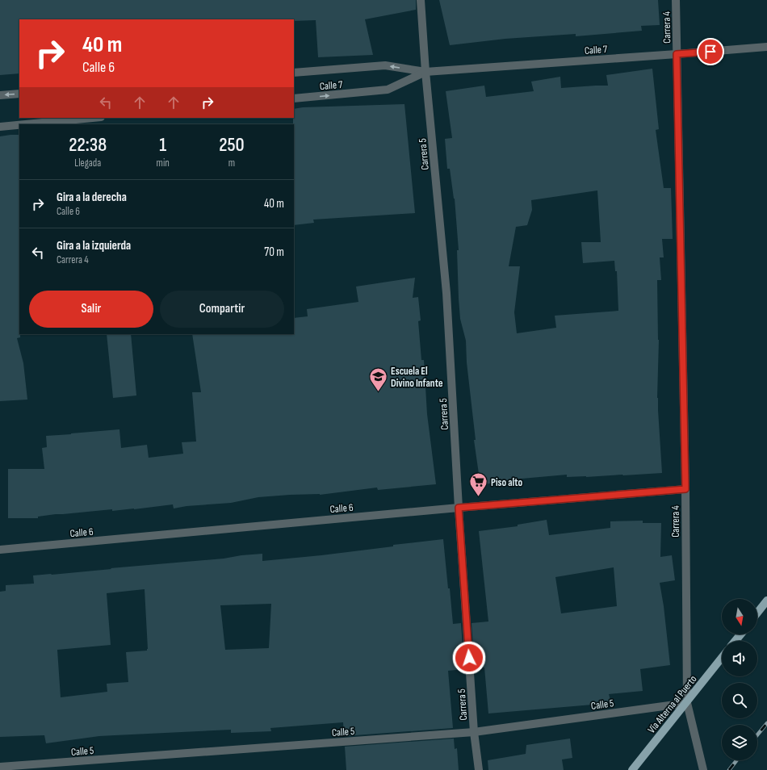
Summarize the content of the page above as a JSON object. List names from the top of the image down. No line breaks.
{"streets":{"main road":["Vía Alterna al Puerto"],"street":["Carrera 4","Calle 7","Carrera 5","Calle 6","Calle 5"]},"crossings":[["Carrera 4","Calle 7"],["Carrera 4","Calle 6"],["Carrera 4","Calle 5"],["Carrera 4","Vía Alterna al Puerto"],["Calle 7","Carrera 5"],["Carrera 5","Calle 6"],["Carrera 5","Calle 5"],["Calle 5","Vía Alterna al Puerto"]],"places":{"school or university":["Escuela El Divino Infante"],"supermarket":["Piso alto"]},"north":"bottom","page":{"turn":["40 m","Calle 6"],"eta":["22:38","Llegada","1","min","250","m"],"list":[{"name":"Gira a la derecha","note":"Calle 6","value":"40 m"},{"name":"Gira a la izquierda","note":"Carrera 4","value":"70 m"}],"buttons":["Salir","Compartir"]}}
